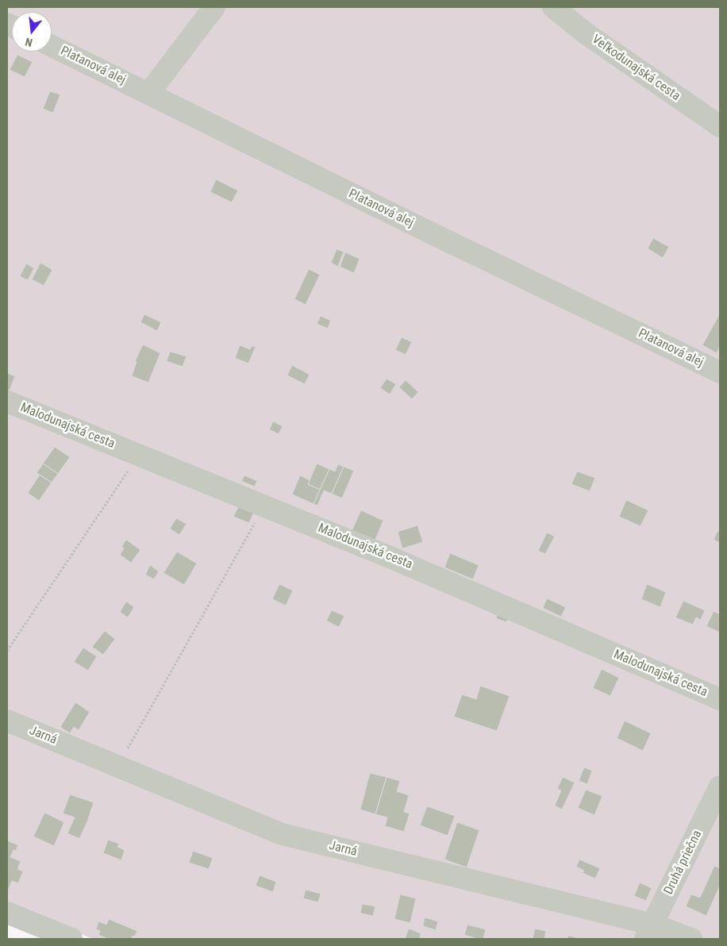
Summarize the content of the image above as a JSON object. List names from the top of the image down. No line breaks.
{"streets":{"street":["Platanová alej","Veľkodunajská cesta","Malodunajská cesta","Jarná","Druhá priečna"]},"crossings":[["Jarná","Druhá priečna"]],"north":"bottom"}
